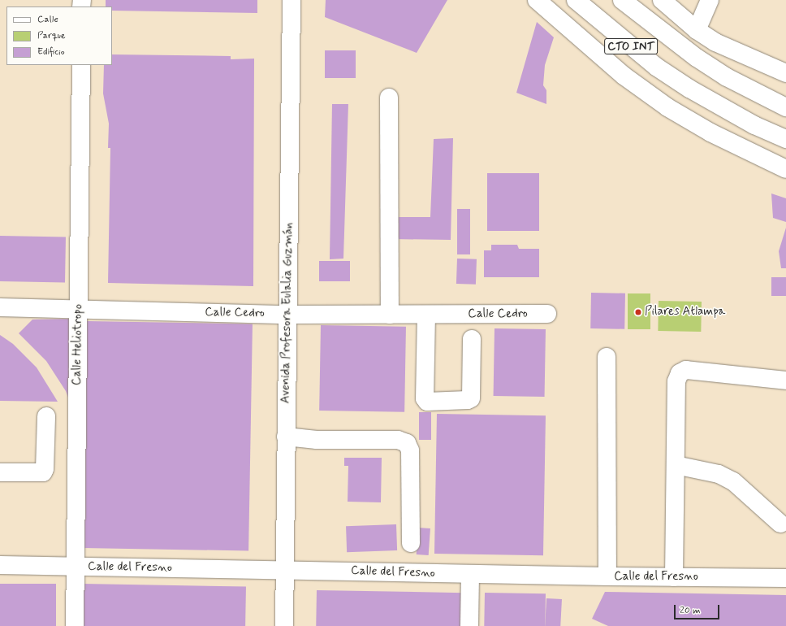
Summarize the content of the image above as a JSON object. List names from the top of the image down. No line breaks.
{"streets":{"main road":["CTO INT","Calle Cedro","Avenida Profesora Eulalia Guzmán","Calle Heliotropo","Calle del Fresno"]},"crossings":[["Calle Cedro","Avenida Profesora Eulalia Guzmán"],["Calle Cedro","Calle Heliotropo"],["Avenida Profesora Eulalia Guzmán","Calle del Fresno"],["Calle Heliotropo","Calle del Fresno"]],"places":["Pilares Atlampa"],"legend":["Calle","Parque","Edificio"],"scale_bar":"20 m"}
